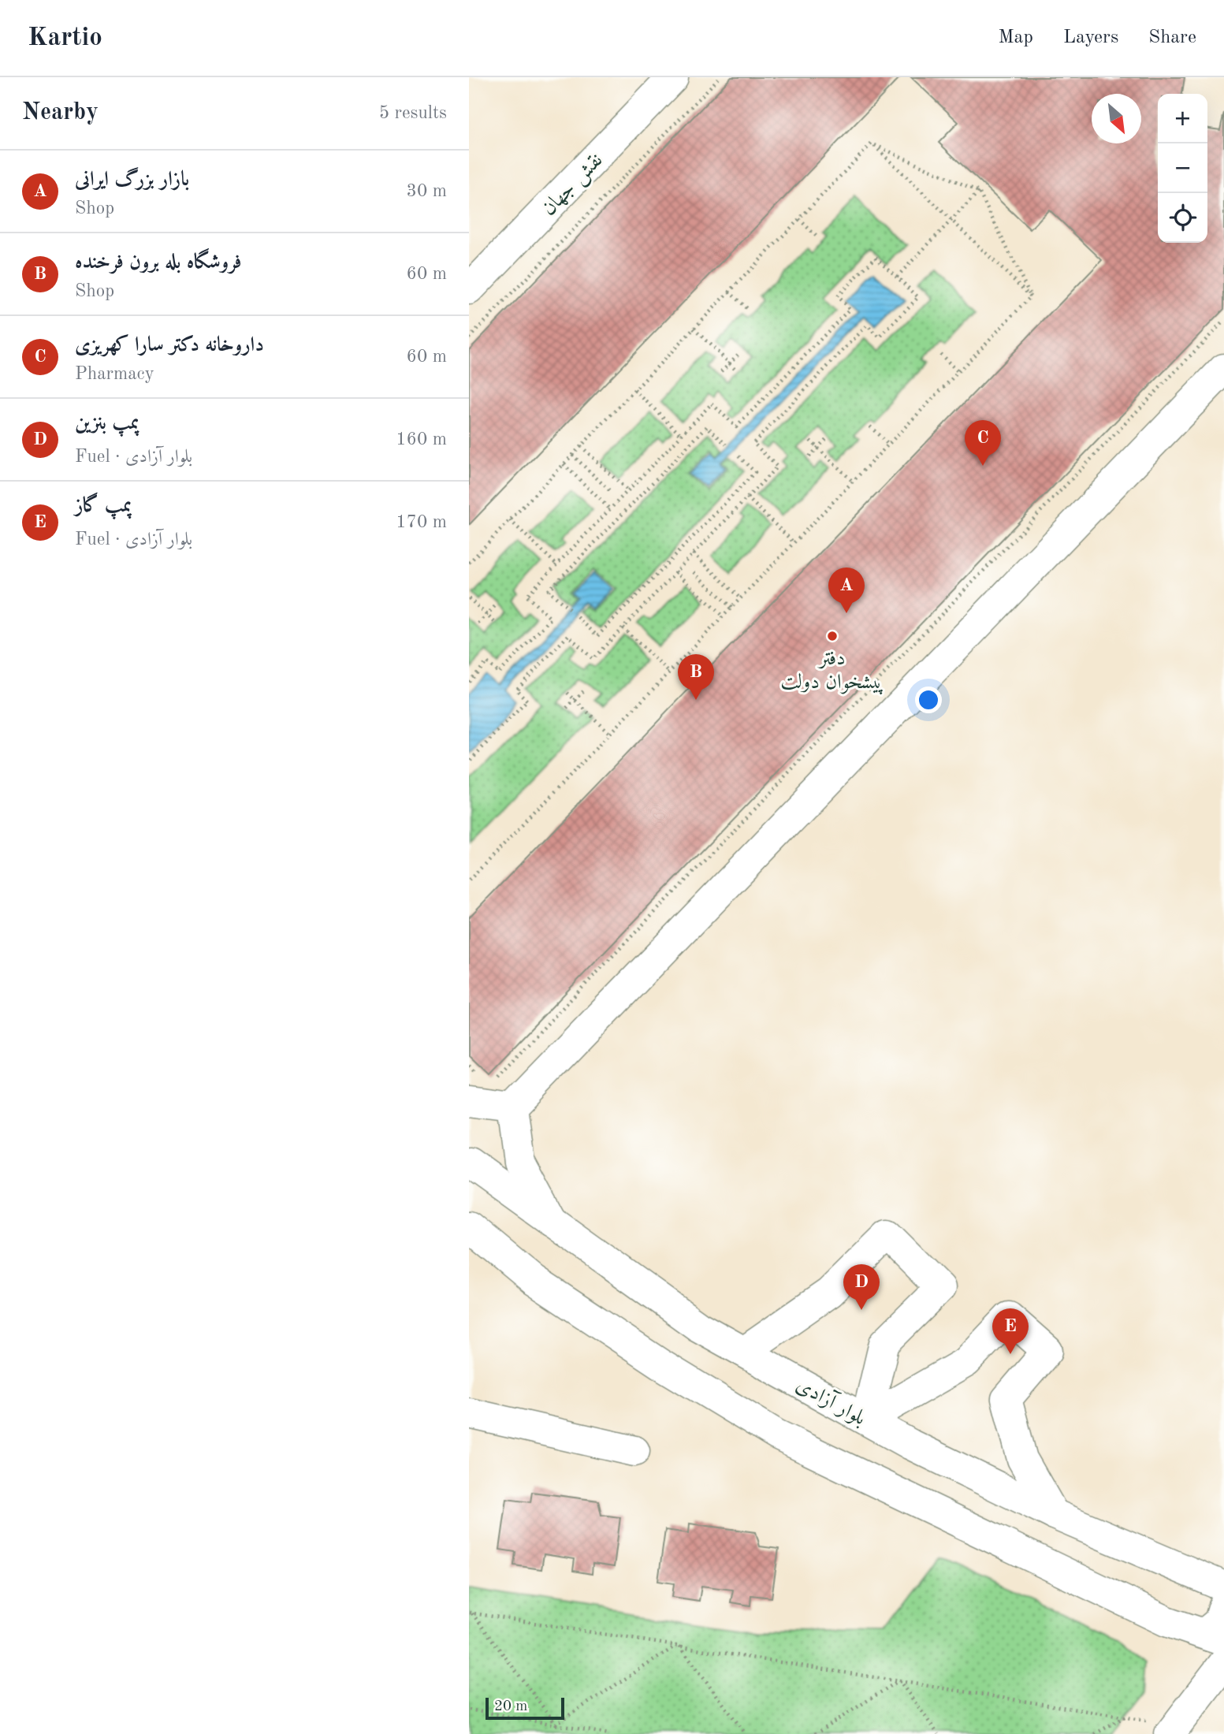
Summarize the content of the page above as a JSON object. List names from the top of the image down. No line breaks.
{"streets":{"main road":["نقش جهان","بلوار آزادی"]},"places":["دفتر پیشخوان دولت"],"scale_bar":"20 m","north":"bottom right","page":{"header":"Kartio","nav":["Map","Layers","Share"],"heading":["Nearby","5 results"],"map_buttons":["+","−"],"list":[{"mark":"A","name":"بازار بزرگ ایرانی","note":"Shop","value":"30 m"},{"mark":"B","name":"فروشگاه بله برون فرخنده","note":"Shop","value":"60 m"},{"mark":"C","name":"داروخانه دکتر سارا کهریزی","note":"Pharmacy","value":"60 m"},{"mark":"D","name":"پمپ بنزين","note":"Fuel · بلوار آزادی","value":"160 m"},{"mark":"E","name":"پمپ گاز","note":"Fuel · بلوار آزادی","value":"170 m"}],"pins":["C","A","B","D","E"],"scale":"20 m"}}
